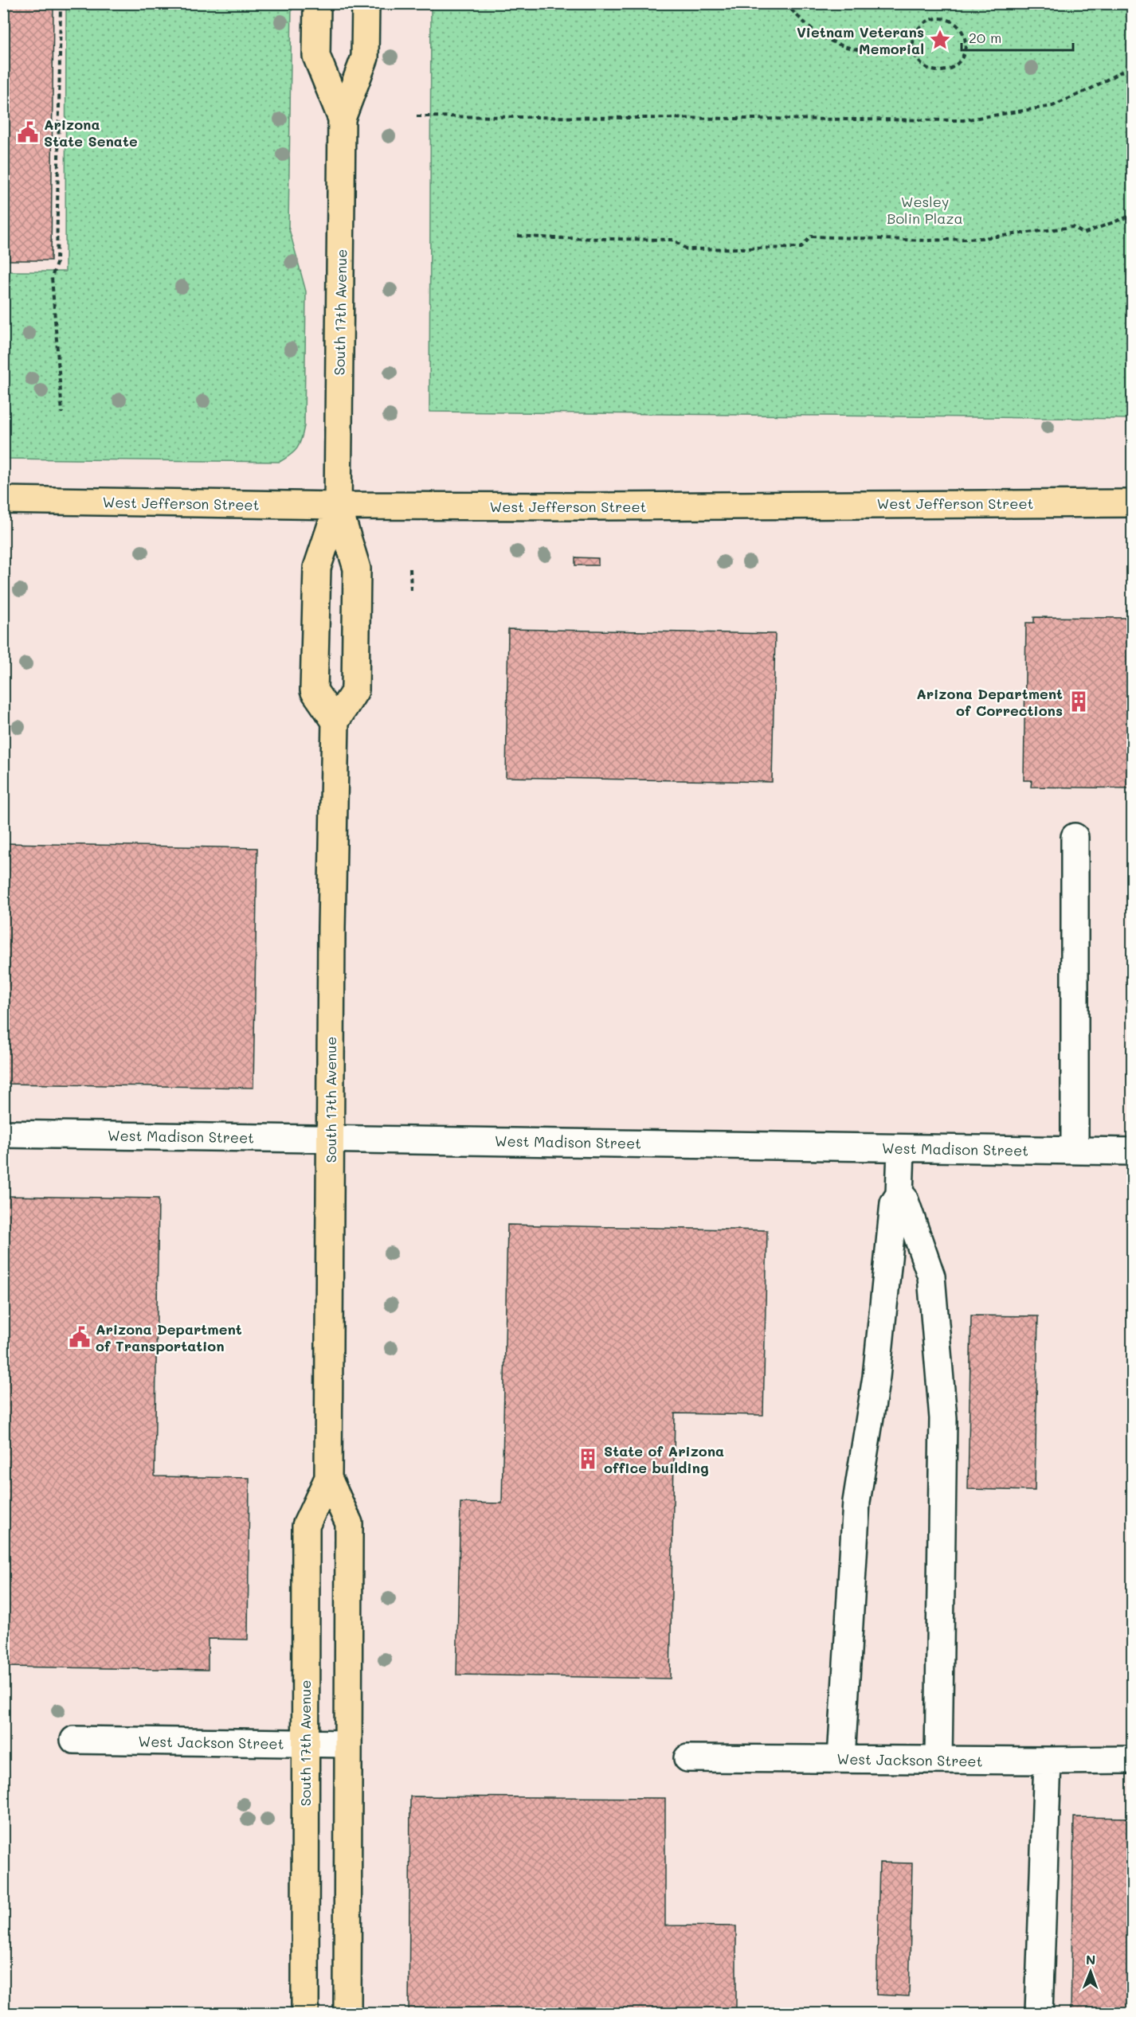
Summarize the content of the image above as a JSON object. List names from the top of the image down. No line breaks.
{"streets":{"main road":["South 17th Avenue","West Jefferson Street"],"street":["West Madison Street","West Jackson Street"]},"crossings":[["South 17th Avenue","West Jefferson Street"],["South 17th Avenue","West Madison Street"],["South 17th Avenue","West Jackson Street"]],"parks":["Wesley Bolin Plaza"],"places":{"place":["Vietnam Veterans Memorial"],"public building":["Arizona State Senate","Arizona Department of Transportation"],"building":["Arizona Department of Corrections","State of Arizona office building"]},"scale_bar":"20 m","north":"top"}
